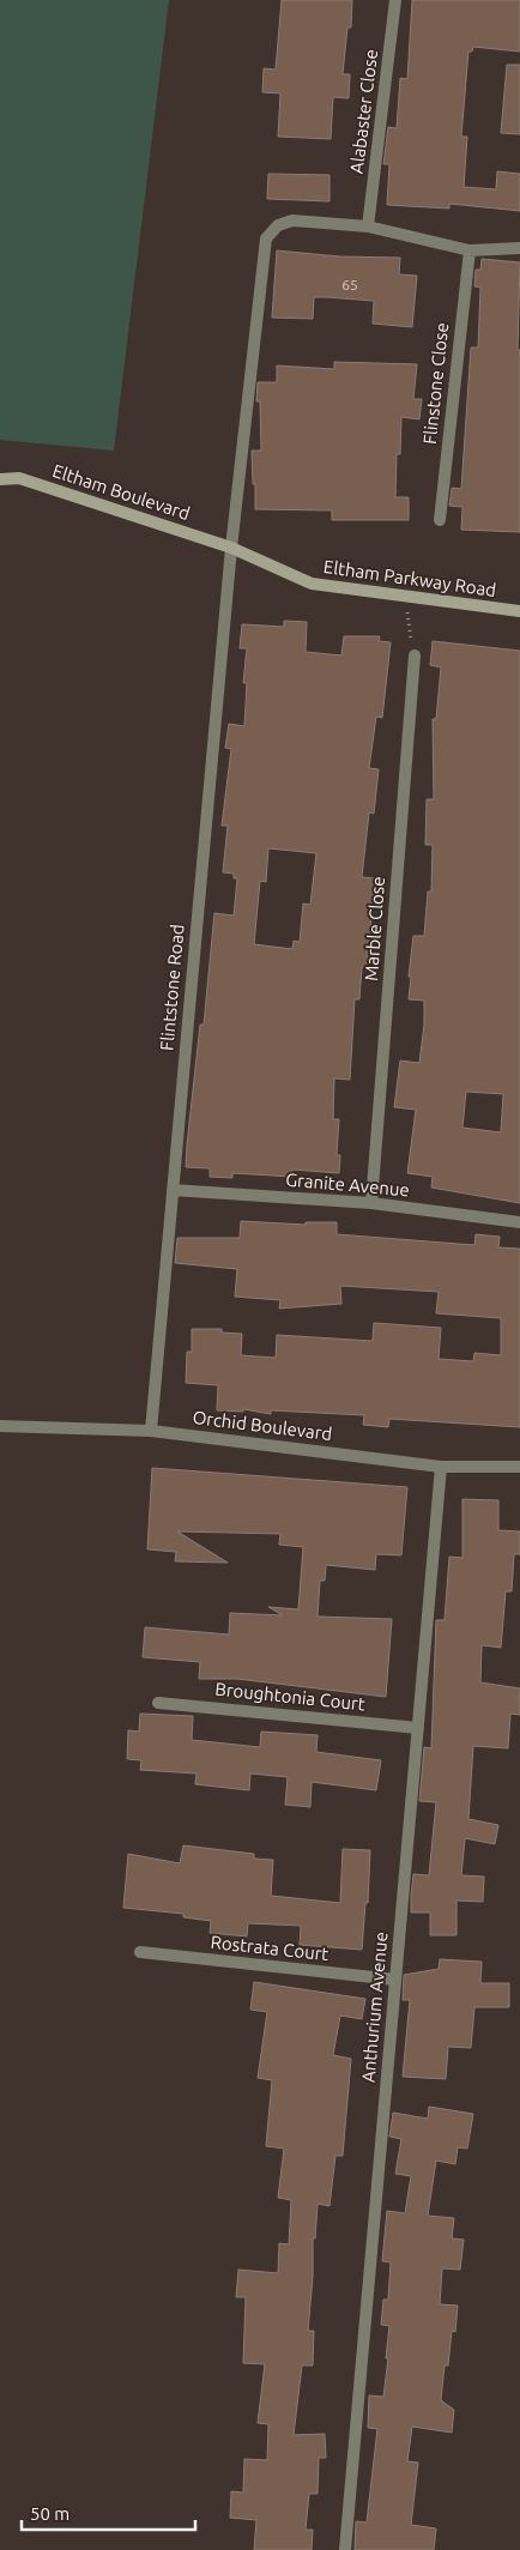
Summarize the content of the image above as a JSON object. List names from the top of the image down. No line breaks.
{"streets":{"street":["Alabaster Close","Flinstone Close","Eltham Boulevard","Eltham Parkway Road","Marble Close","Flintstone Road","Granite Avenue","Orchid Boulevard","Broughtonia Court","Rostrata Court","Anthurium Avenue"]},"crossings":[["Alabaster Close","Flintstone Road"],["Eltham Boulevard","Eltham Parkway Road"],["Eltham Boulevard","Flintstone Road"],["Eltham Parkway Road","Flintstone Road"],["Marble Close","Granite Avenue"],["Flintstone Road","Granite Avenue"],["Flintstone Road","Orchid Boulevard"],["Orchid Boulevard","Anthurium Avenue"],["Broughtonia Court","Anthurium Avenue"],["Rostrata Court","Anthurium Avenue"]],"house_numbers":["65"],"scale_bar":"50 m"}
